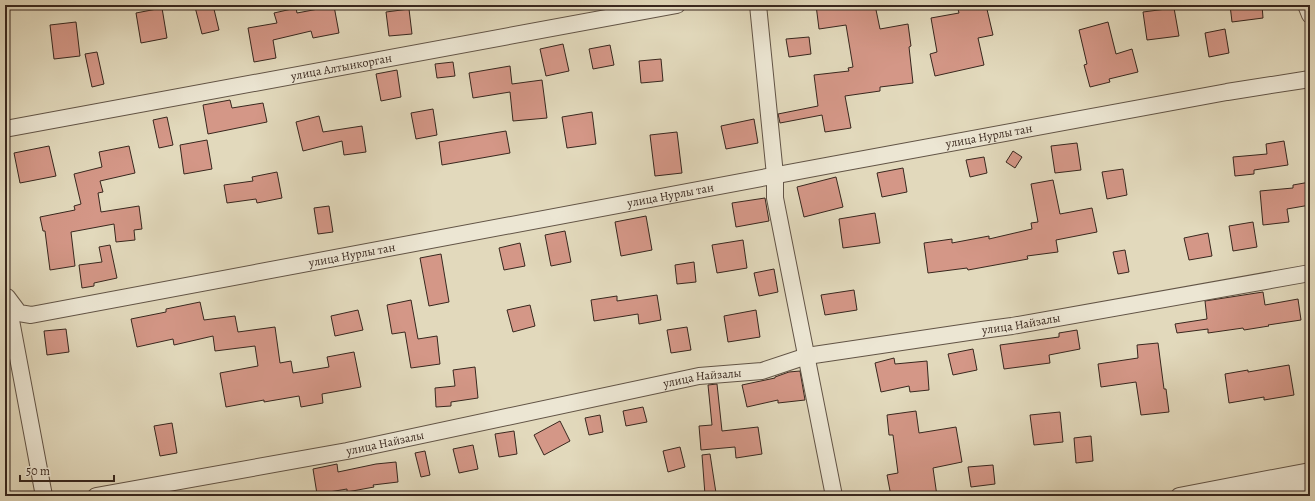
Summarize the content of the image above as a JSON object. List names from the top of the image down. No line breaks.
{"streets":{"street":["улица Алтынкорган","улица Нурлы тан","улица Найзалы"]},"scale_bar":"50 m"}
